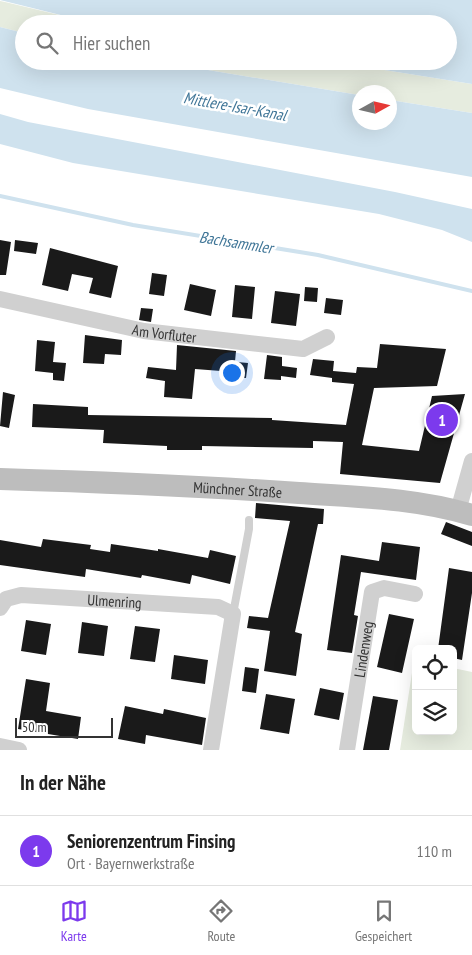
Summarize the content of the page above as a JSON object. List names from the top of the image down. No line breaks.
{"streets":{"main road":["Münchner Straße"],"street":["Am Vorfluter","Ulmenring","Lindenweg"]},"water":["Mittlere-Isar-Kanal","Bachsammler"],"scale_bar":"50 m","north":"right","page":{"search":"Hier suchen","pins":"1","scale":"50 m","heading":"In der Nähe","list":[{"mark":"1","name":"Seniorenzentrum Finsing","note":"Ort · Bayernwerkstraße","value":"110 m"}],"nav":["Karte","Route","Gespeichert"]}}
